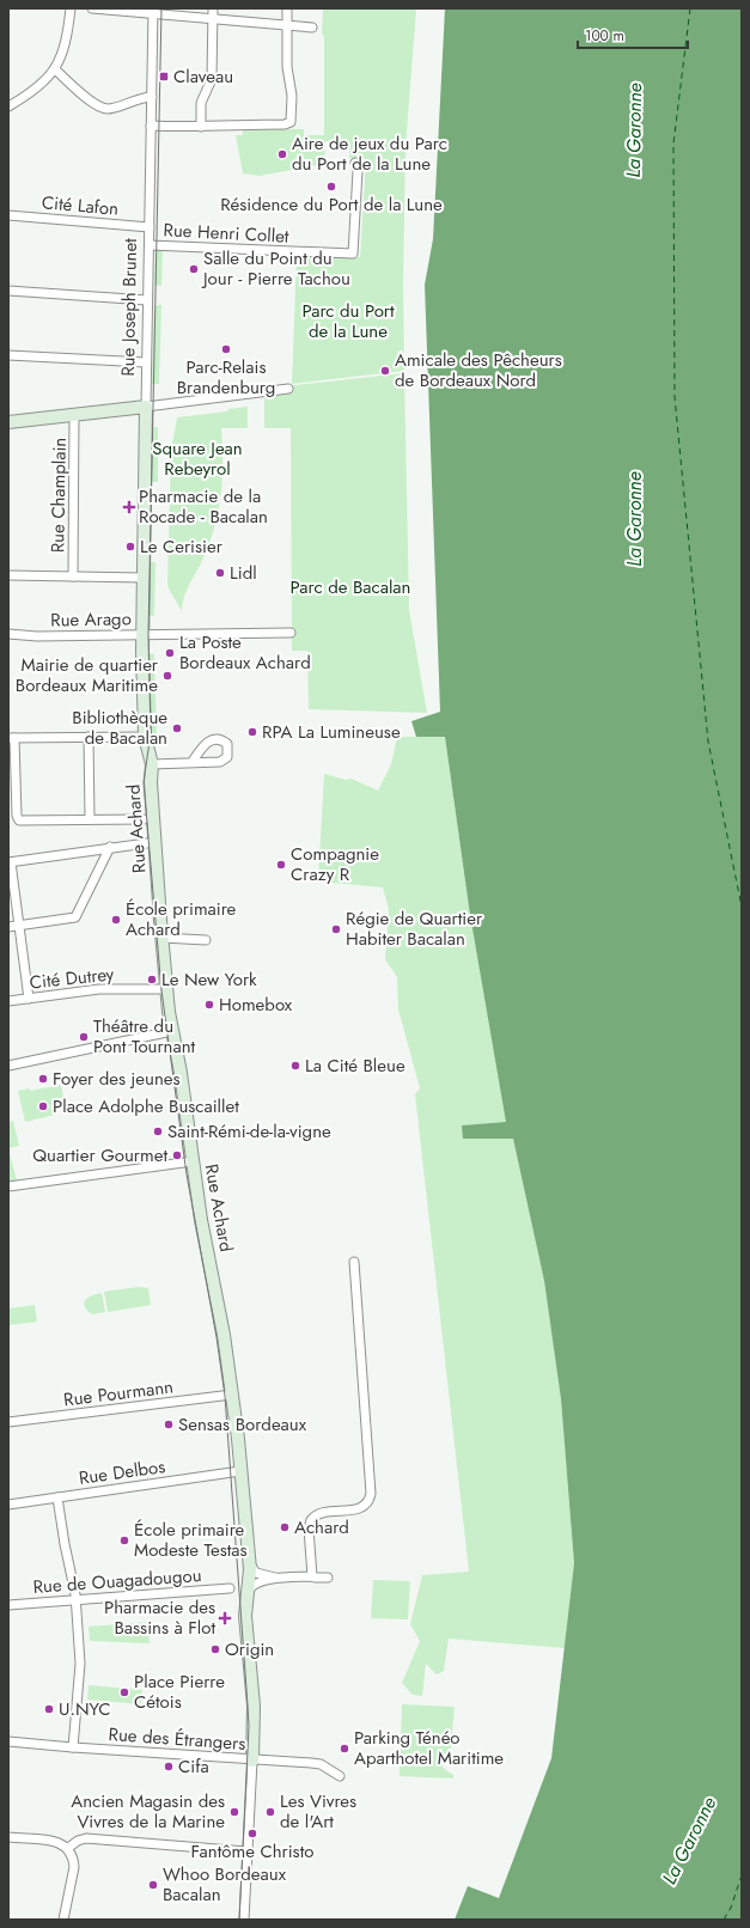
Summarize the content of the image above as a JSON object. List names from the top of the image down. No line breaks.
{"streets":{"street":["Cité Lafon","Rue Henri Collet","Rue Joseph Brunet","Rue Champlain","Rue Arago","Rue Achard","Cité Dutrey","Rue Pourmann","Rue Delbos","Rue de Ouagadougou","Rue des Étrangers"]},"crossings":[["Cité Lafon","Rue Joseph Brunet"],["Rue Henri Collet","Rue Joseph Brunet"],["Rue Joseph Brunet","Rue Achard"],["Rue Arago","Rue Achard"],["Rue Achard","Cité Dutrey"],["Rue Achard","Rue Pourmann"],["Rue Achard","Rue Delbos"],["Rue Achard","Rue des Étrangers"]],"water":["La Garonne"],"parks":["Parc du Port de la Lune","Square Jean Rebeyrol","Parc de Bacalan"],"places":{"transit":["Claveau"],"other":["Aire de jeux du Parc du Port de la Lune","Résidence du Port de la Lune","Salle du Point du Jour - Pierre Tachou","Parc-Relais Brandenburg","Amicale des Pêcheurs de Bordeaux Nord","Le Cerisier","Lidl","La Poste Bordeaux Achard","Mairie de quartier Bordeaux Maritime","Bibliothèque de Bacalan","RPA La Lumineuse","Compagnie Crazy R","École primaire Achard","Régie de Quartier Habiter Bacalan","Le New York","Homebox","Théâtre du Pont Tournant","La Cité Bleue","Foyer des jeunes","Place Adolphe Buscaillet","Saint-Rémi-de-la-vigne","Quartier Gourmet","Sensas Bordeaux","Achard","École primaire Modeste Testas","Origin","Place Pierre Cétois","U.NYC","Parking Ténéo Aparthotel Maritime","Cifa","Ancien Magasin des Vivres de la Marine","Les Vivres de l'Art","Fantôme Christo","Whoo Bordeaux Bacalan"],"health":["Pharmacie de la Rocade - Bacalan","Pharmacie des Bassins à Flot"]},"scale_bar":"100 m"}
